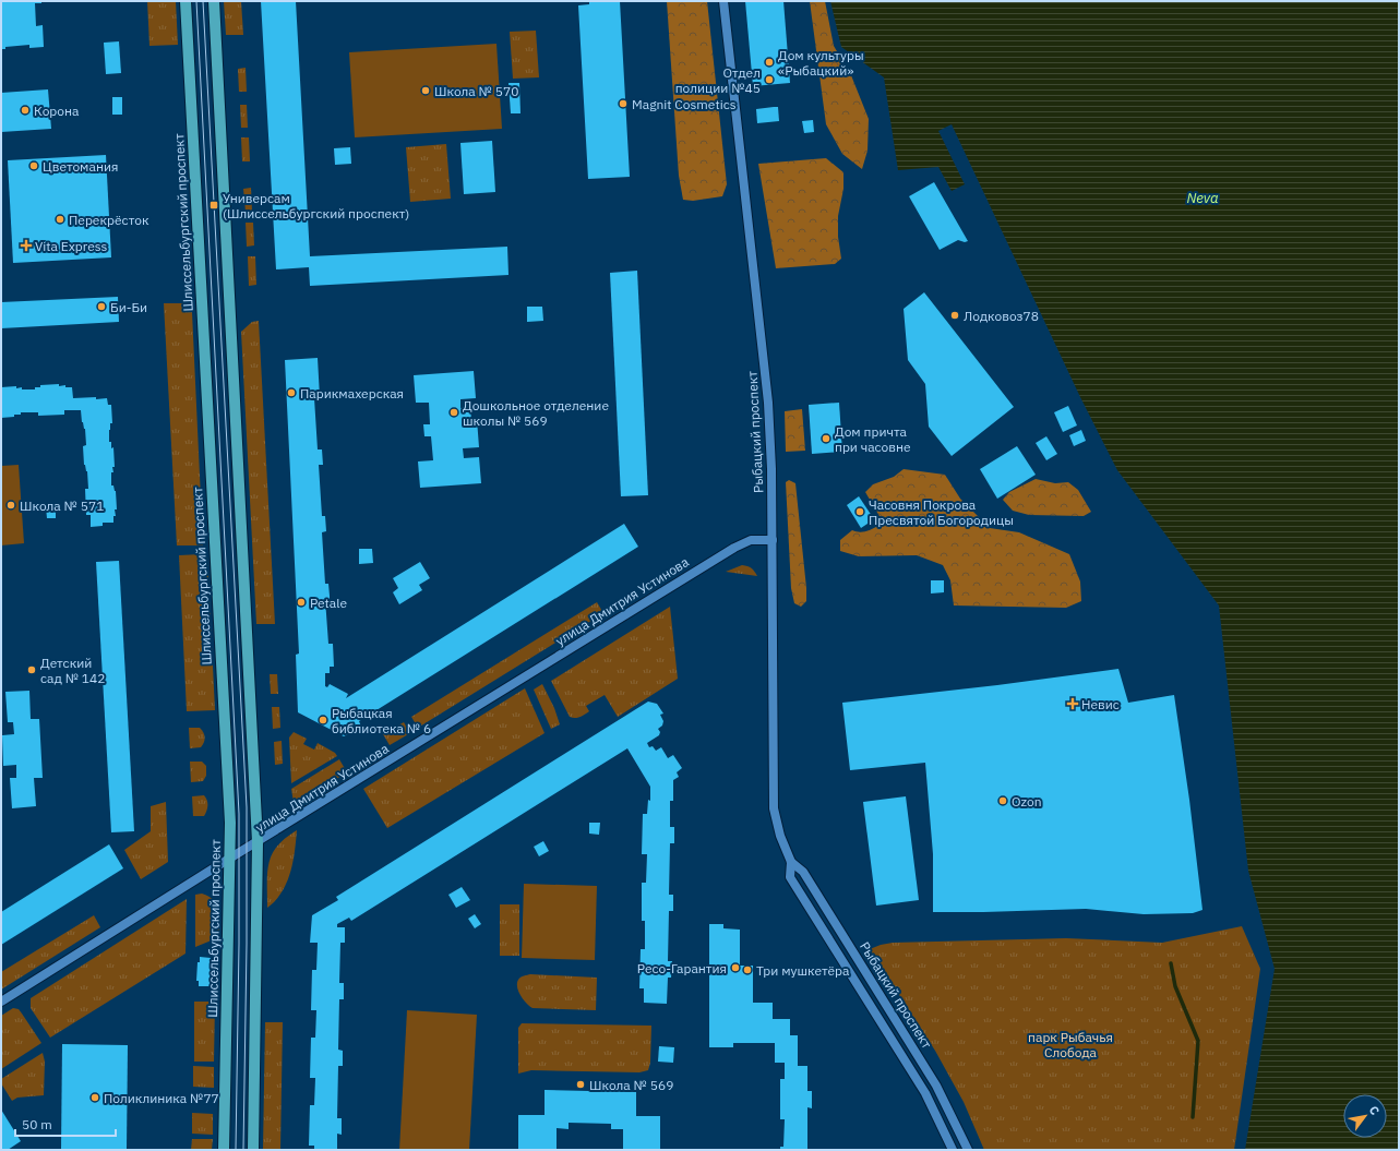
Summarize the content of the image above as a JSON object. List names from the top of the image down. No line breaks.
{"streets":{"main road":["Шлиссельбургский проспект"],"street":["Рыбацкий проспект","улица Дмитрия Устинова"]},"crossings":[["Шлиссельбургский проспект","улица Дмитрия Устинова"],["Рыбацкий проспект","улица Дмитрия Устинова"]],"water":["Neva"],"parks":["парк Рыбачья Слобода"],"places":{"other":["Дом культуры «Рыбацкий»","Отдел полиции №45","Школа № 570","Magnit Cosmetics","Корона","Цветомания","Перекрёсток","Би-Би","Лодковоз78","Парикмахерская","Дошкольное отделение школы № 569","Дом причта при часовне","Школа № 571","Часовня Покрова Пресвятой Богородицы","Petale","Детский сад № 142","Рыбацкая библиотека № 6","Ozon","Ресо-Гарантия","Три мушкетёра","Школа № 569","Поликлиника №77"],"transit":["Универсам (Шлиссельбургский проспект)"],"health":["Vita Express","Невис"]},"scale_bar":"50 m","north":"top right"}
